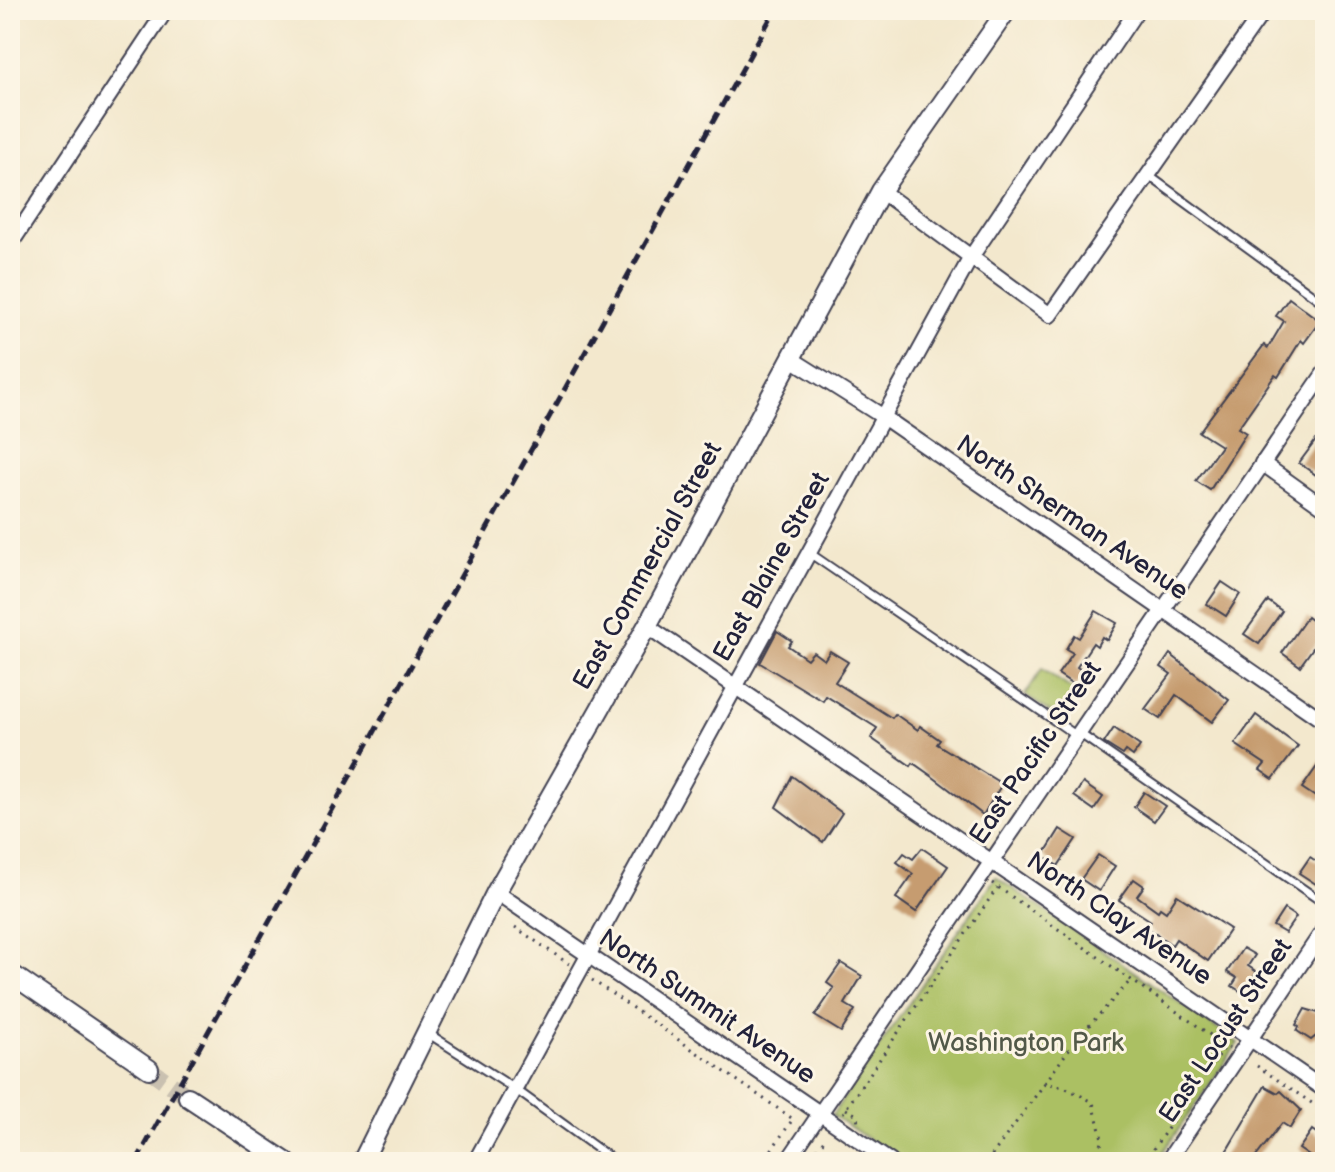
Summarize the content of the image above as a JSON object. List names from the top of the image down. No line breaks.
{"streets":{"street":["North Sherman Avenue","East Commercial Street","East Blaine Street","East Pacific Street","North Clay Avenue","North Summit Avenue","East Locust Street"]},"crossings":[["North Sherman Avenue","East Commercial Street"],["North Sherman Avenue","East Blaine Street"],["North Sherman Avenue","East Pacific Street"],["East Commercial Street","North Clay Avenue"],["East Commercial Street","North Summit Avenue"],["East Blaine Street","North Clay Avenue"],["East Blaine Street","North Summit Avenue"],["East Pacific Street","North Clay Avenue"],["East Pacific Street","North Summit Avenue"],["North Clay Avenue","East Locust Street"]],"parks":["Washington Park"]}
